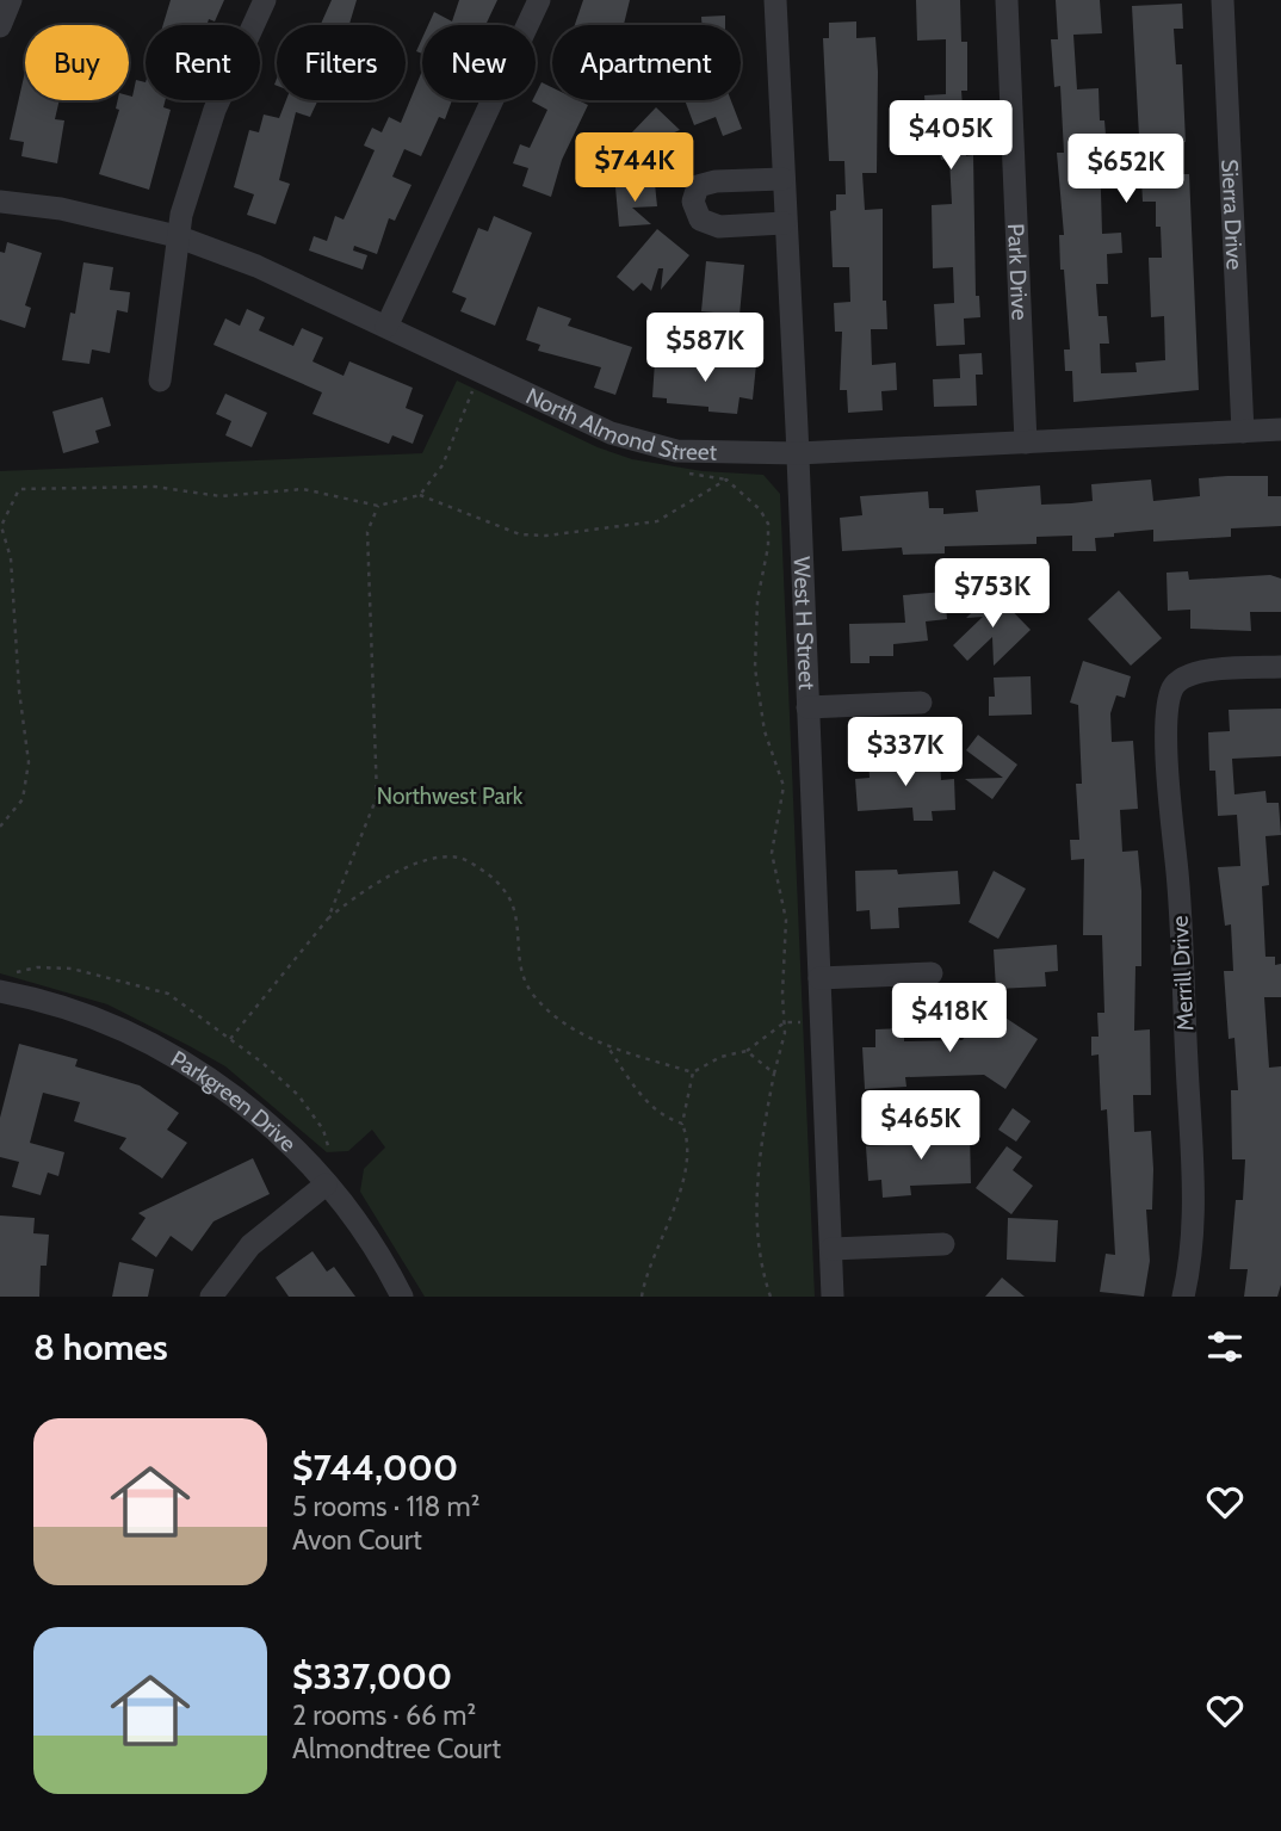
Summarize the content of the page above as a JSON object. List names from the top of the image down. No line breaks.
{"streets":{"street":["Sierra Drive","Park Drive","North Almond Street","West H Street","Merrill Drive","Parkgreen Drive"]},"crossings":[["Sierra Drive","North Almond Street"],["Park Drive","North Almond Street"],["North Almond Street","West H Street"]],"parks":["Northwest Park"],"page":{"chip":["Buy","Rent","Filters","New","Apartment"],"price":["$405K","$744K","$652K","$587K","$753K","$337K","$418K","$465K"],"heading":"8 homes","list":[{"name":"$744,000","note":"5 rooms · 118 m² · Avon Court"},{"name":"$337,000","note":"2 rooms · 66 m² · Almondtree Court"}]}}
